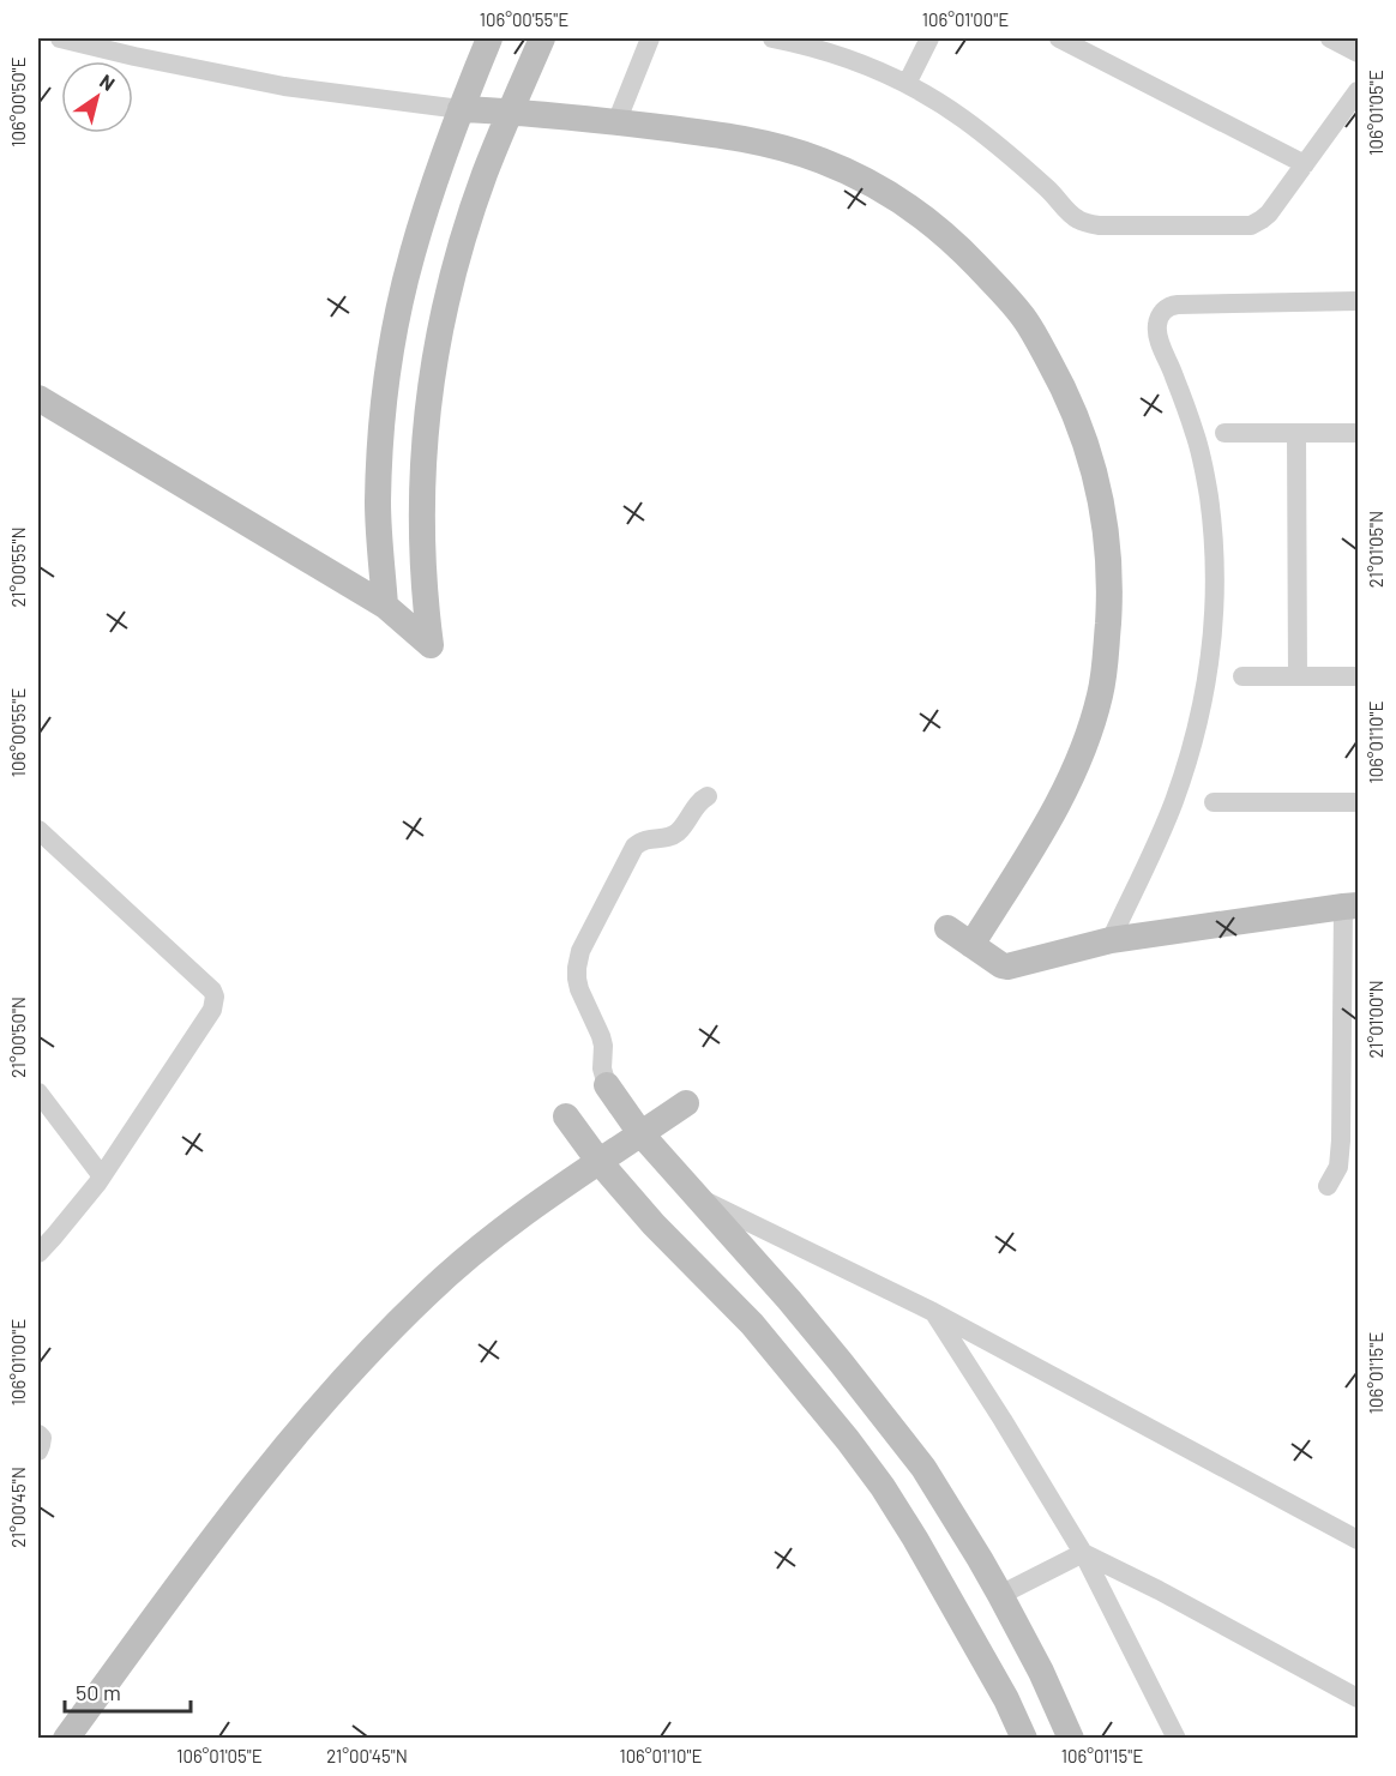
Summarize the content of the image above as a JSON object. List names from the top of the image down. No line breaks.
{"scale_bar":"50 m","north":"top right","coordinates":["106°00'55\"E","106°01'00\"E","106°00'50\"E","106°01'05\"E","21°01'05\"N","21°00'55\"N","106°01'10\"E","21°01'00\"N","21°00'50\"N","106°01'15\"E","21°00'45\"N"]}
